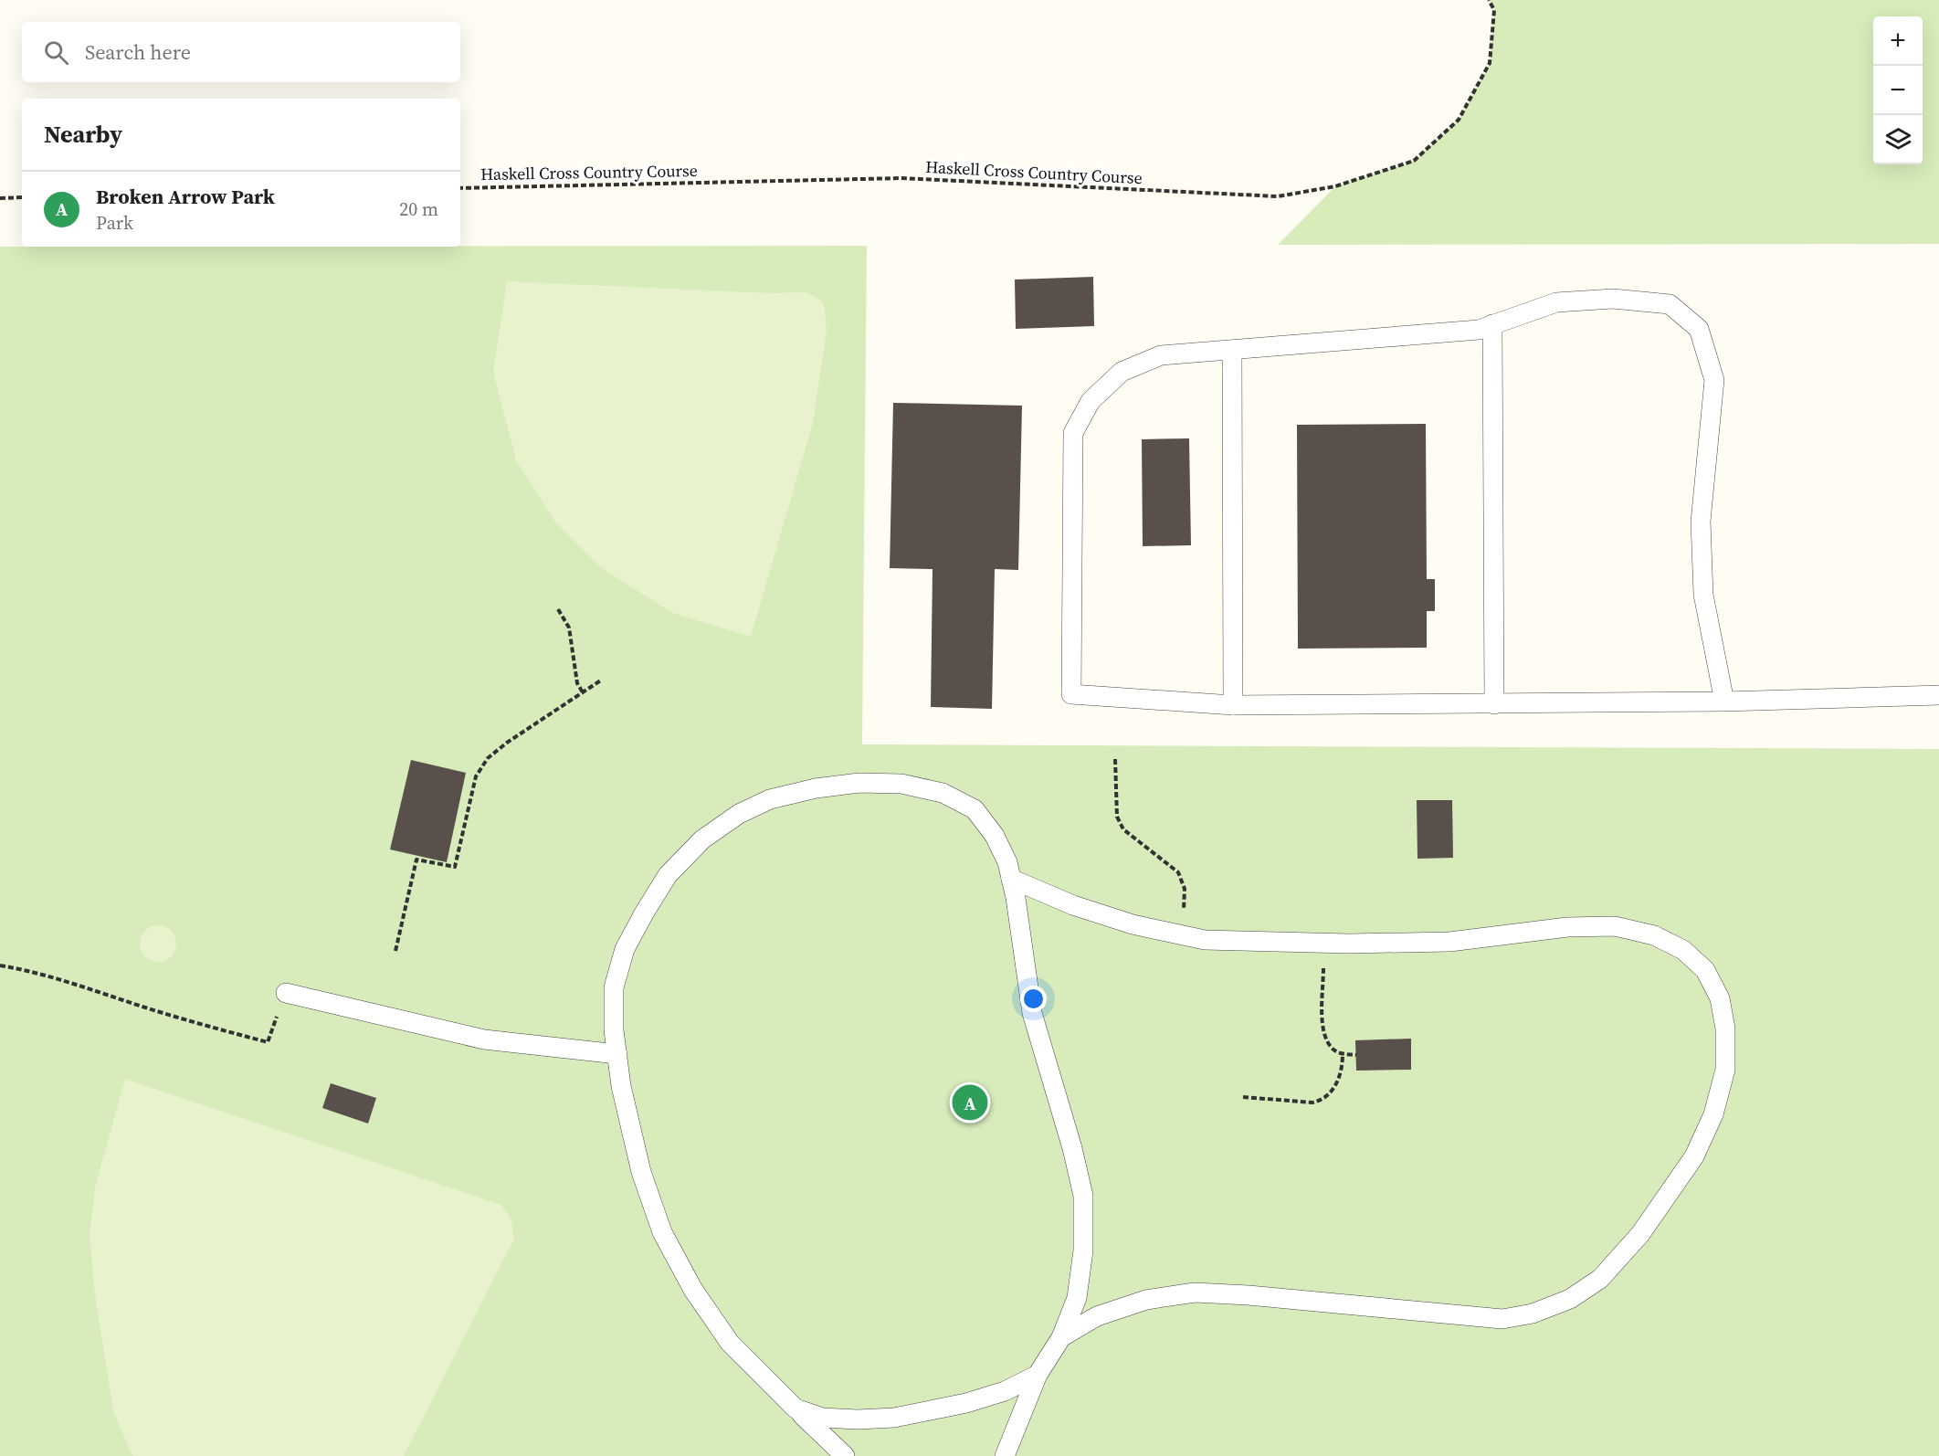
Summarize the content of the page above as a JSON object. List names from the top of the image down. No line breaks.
{"streets":{"path":["Haskell Cross Country Course"]},"page":{"map_buttons":["+","−"],"search":"Search here","heading":"Nearby","list":[{"mark":"A","name":"Broken Arrow Park","note":"Park","value":"20 m"}],"pins":"A"}}
